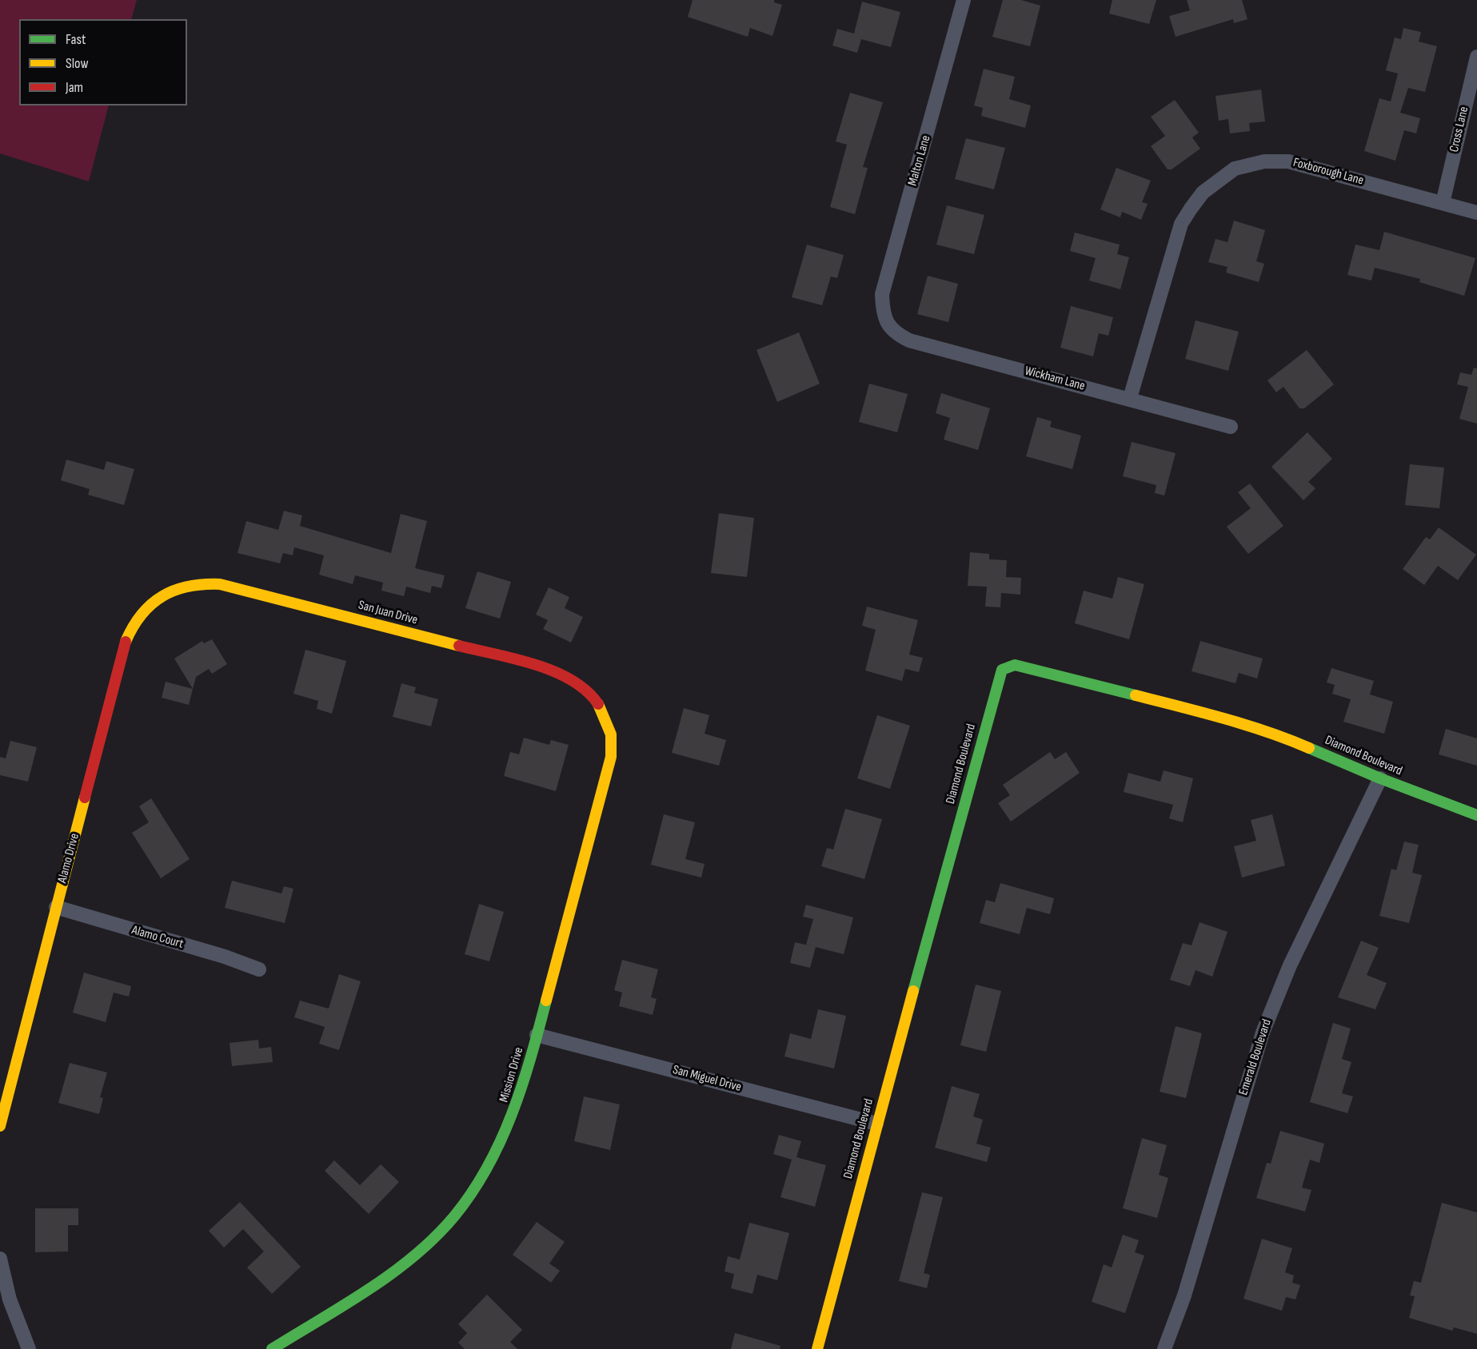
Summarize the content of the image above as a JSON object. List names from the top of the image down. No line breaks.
{"streets":{"street":["Cross Lane","Malton Lane","Foxborough Lane","Wickham Lane","San Juan Drive","Diamond Boulevard","Alamo Drive","Alamo Court","Emerald Boulevard","Mission Drive","San Miguel Drive"]},"crossings":[["Cross Lane","Foxborough Lane"],["Malton Lane","Wickham Lane"],["Foxborough Lane","Wickham Lane"],["San Juan Drive","Alamo Drive"],["San Juan Drive","Mission Drive"],["Diamond Boulevard","Emerald Boulevard"],["Diamond Boulevard","San Miguel Drive"],["Alamo Drive","Alamo Court"],["Mission Drive","San Miguel Drive"]],"legend":["Fast","Slow","Jam"]}
